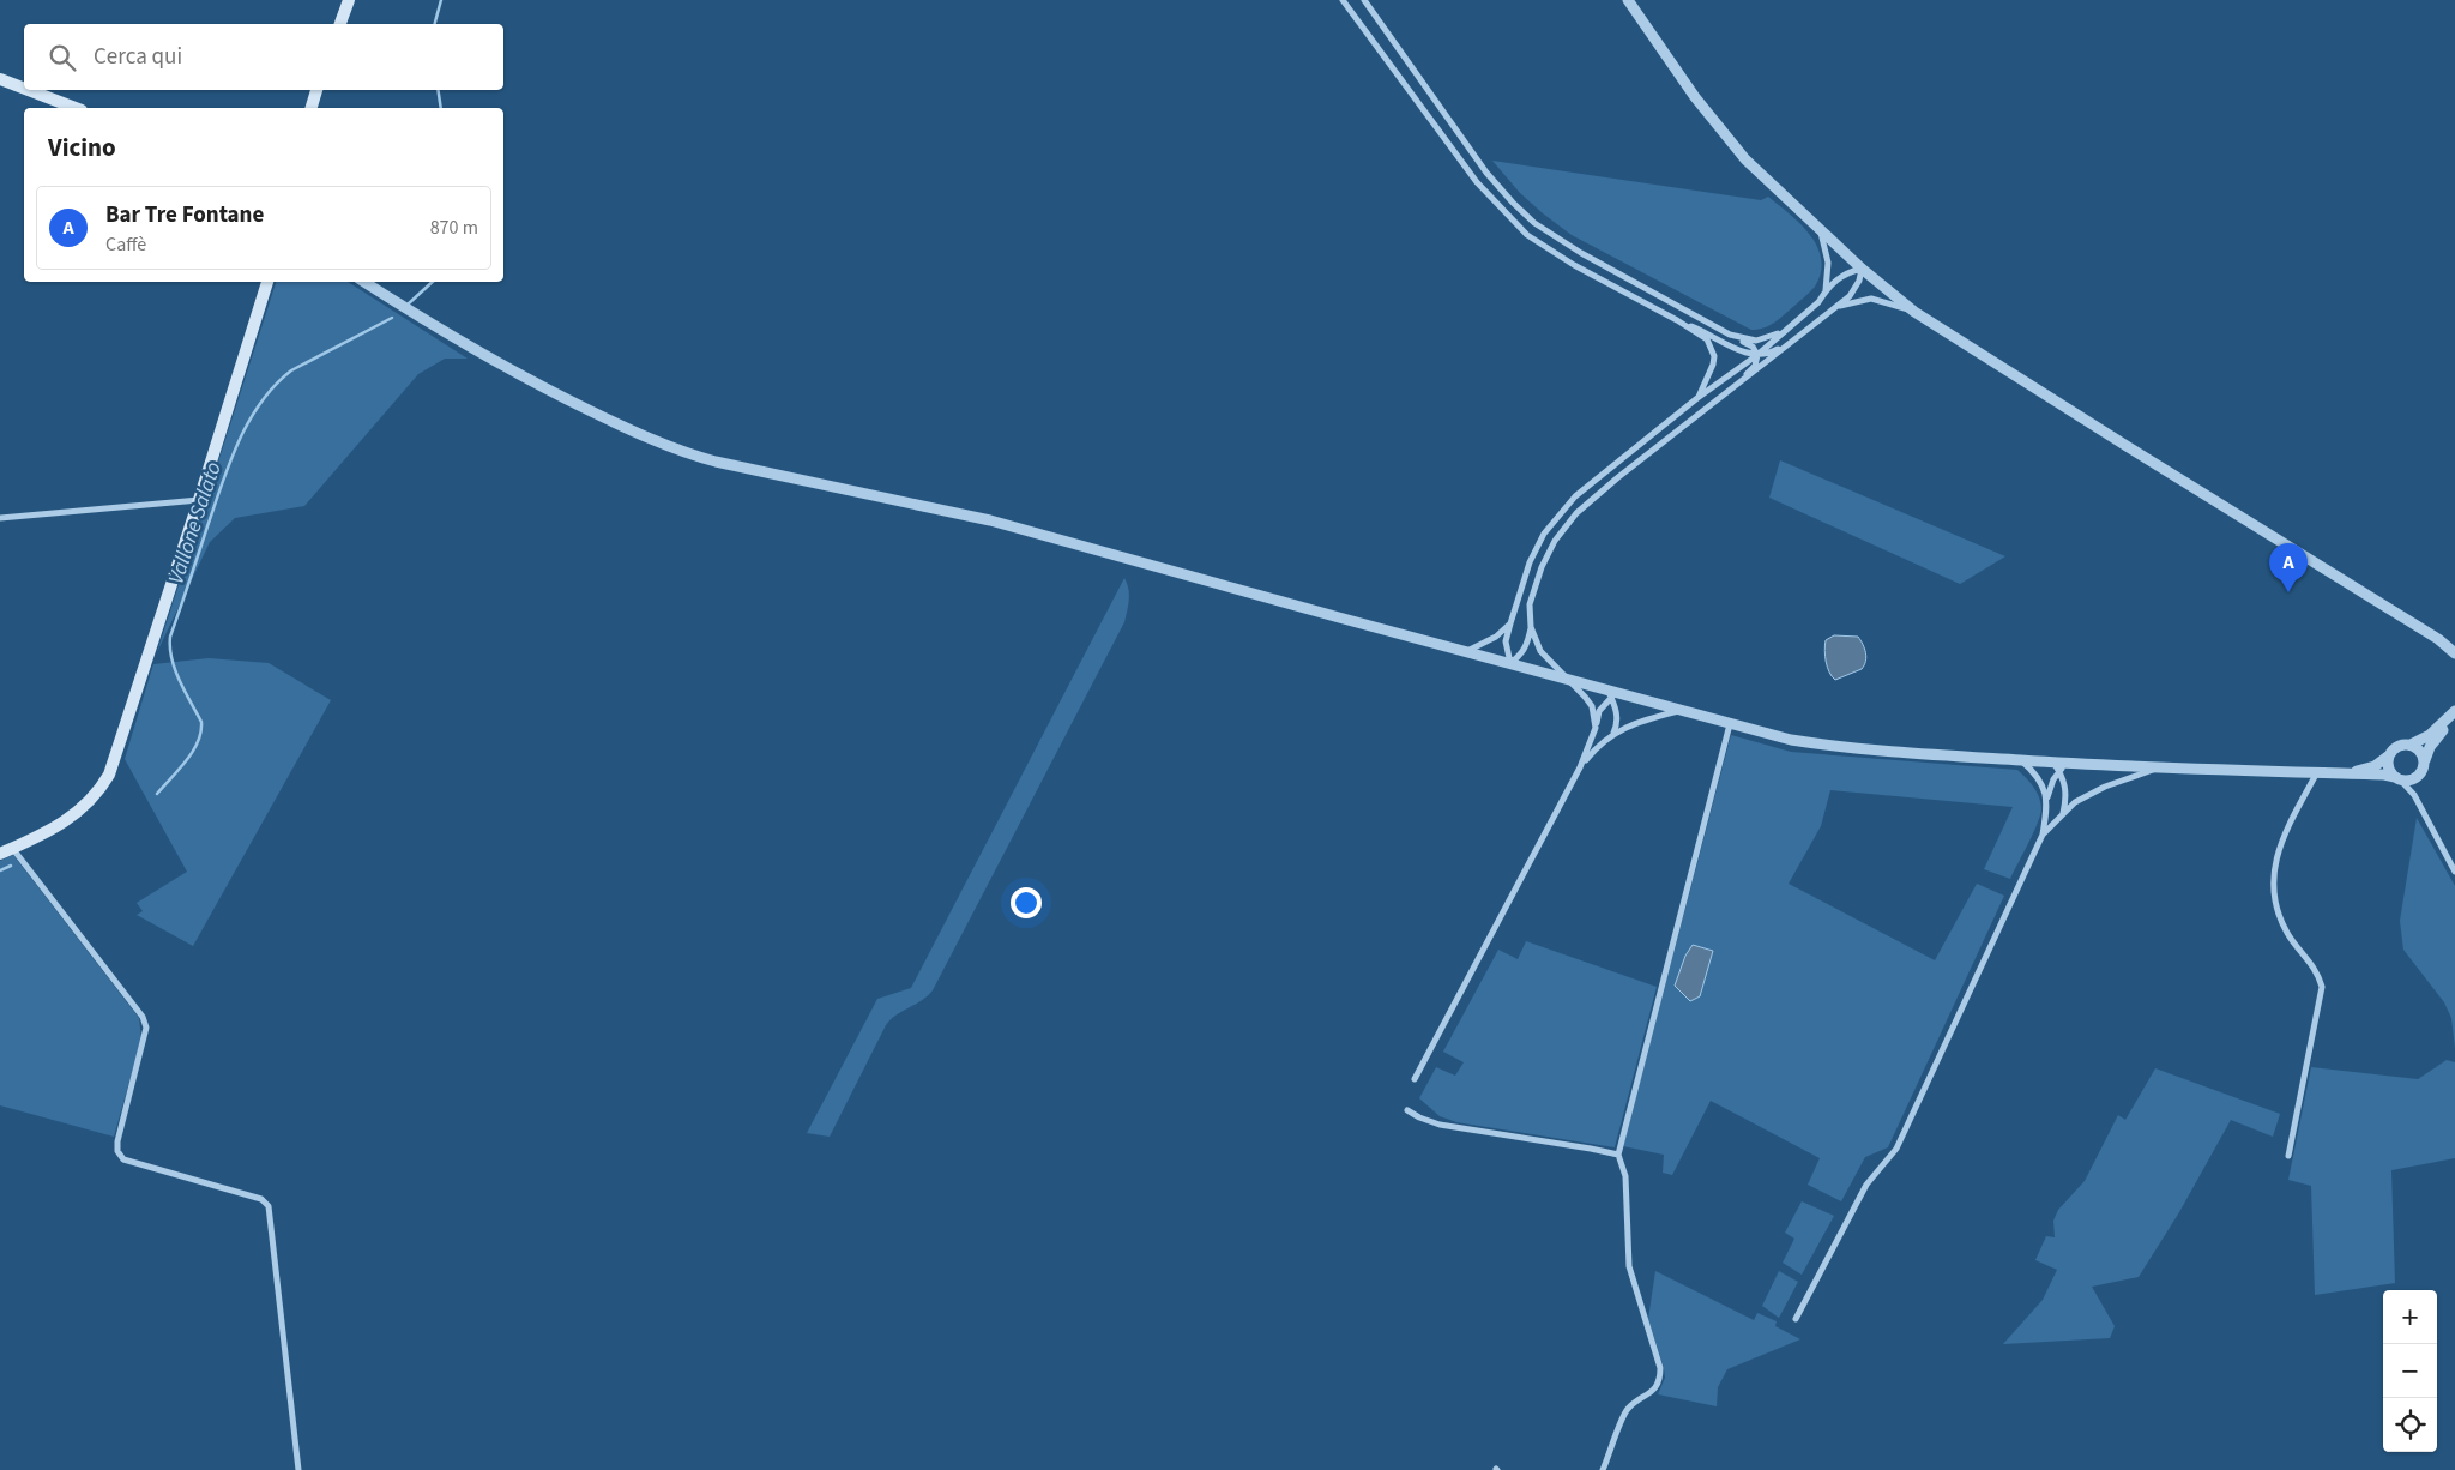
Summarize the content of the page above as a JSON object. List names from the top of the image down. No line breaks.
{"water":["Vallone Salato"],"page":{"search":"Cerca qui","heading":"Vicino","list":[{"mark":"A","name":"Bar Tre Fontane","note":"Caffè","value":"870 m"}],"pins":"A","map_buttons":["+","−"]}}
